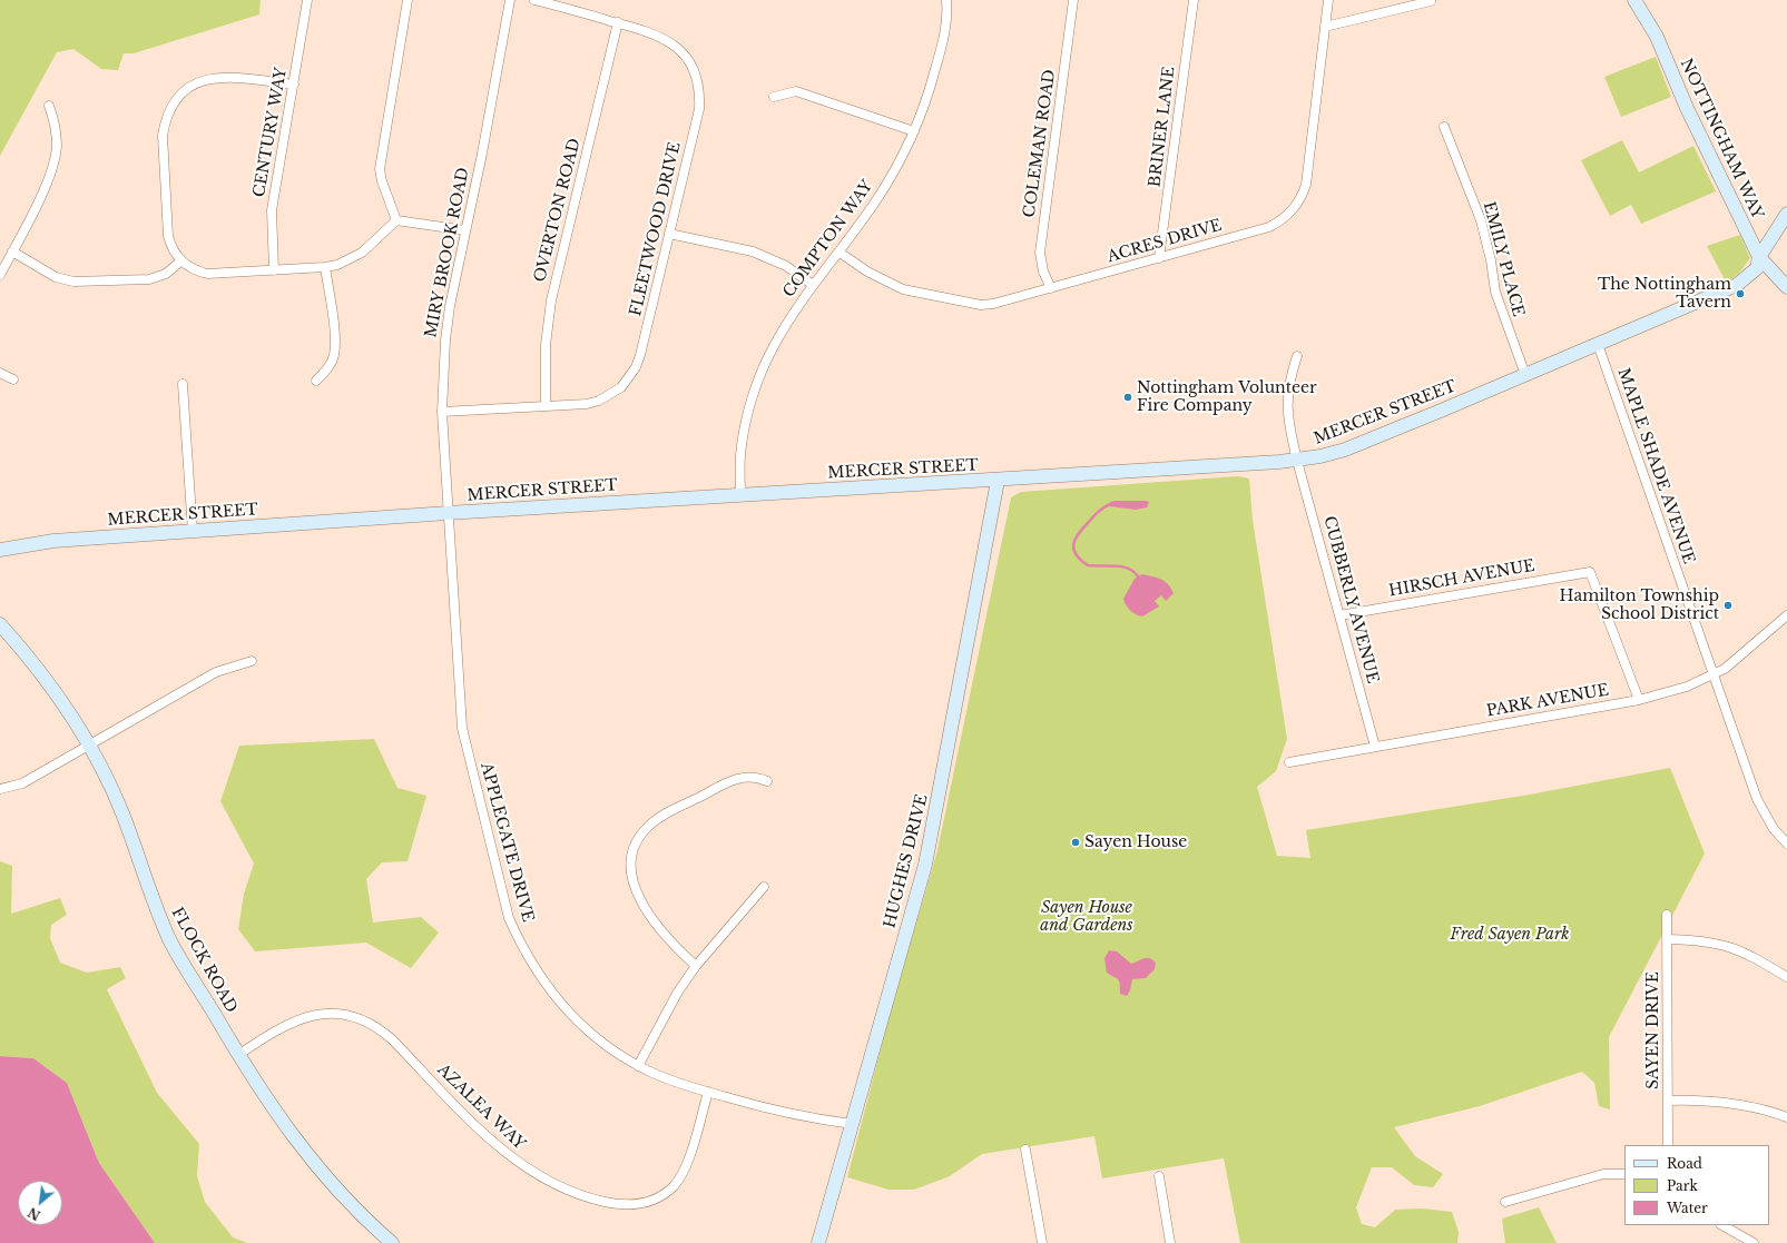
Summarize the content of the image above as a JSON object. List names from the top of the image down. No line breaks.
{"streets":{"street":["BRINER LANE","CENTURY WAY","NOTTINGHAM WAY","COLEMAN ROAD","OVERTON ROAD","FLEETWOOD DRIVE","COMPTON WAY","ACRES DRIVE","MIRY BROOK ROAD","EMILY PLACE","MERCER STREET","MAPLE SHADE AVENUE","HIRSCH AVENUE","CUBBERLY AVENUE","PARK AVENUE","APPLEGATE DRIVE","HUGHES DRIVE","FLOCK ROAD","SAYEN DRIVE","AZALEA WAY"]},"crossings":[["BRINER LANE","ACRES DRIVE"],["NOTTINGHAM WAY","MERCER STREET"],["COLEMAN ROAD","ACRES DRIVE"],["OVERTON ROAD","FLEETWOOD DRIVE"],["FLEETWOOD DRIVE","MIRY BROOK ROAD"],["COMPTON WAY","ACRES DRIVE"],["COMPTON WAY","MERCER STREET"],["MIRY BROOK ROAD","MERCER STREET"],["MIRY BROOK ROAD","APPLEGATE DRIVE"],["EMILY PLACE","MERCER STREET"],["MERCER STREET","MAPLE SHADE AVENUE"],["MERCER STREET","CUBBERLY AVENUE"],["MERCER STREET","APPLEGATE DRIVE"],["MERCER STREET","HUGHES DRIVE"],["MAPLE SHADE AVENUE","PARK AVENUE"],["HIRSCH AVENUE","CUBBERLY AVENUE"],["HIRSCH AVENUE","PARK AVENUE"],["CUBBERLY AVENUE","PARK AVENUE"],["APPLEGATE DRIVE","HUGHES DRIVE"],["APPLEGATE DRIVE","AZALEA WAY"],["FLOCK ROAD","AZALEA WAY"]],"parks":["Sayen House and Gardens","Fred Sayen Park"],"places":["The Nottingham Tavern","Nottingham Volunteer Fire Company","Hamilton Township School District","Sayen House"],"legend":["Road","Park","Water"],"north":"bottom left"}
